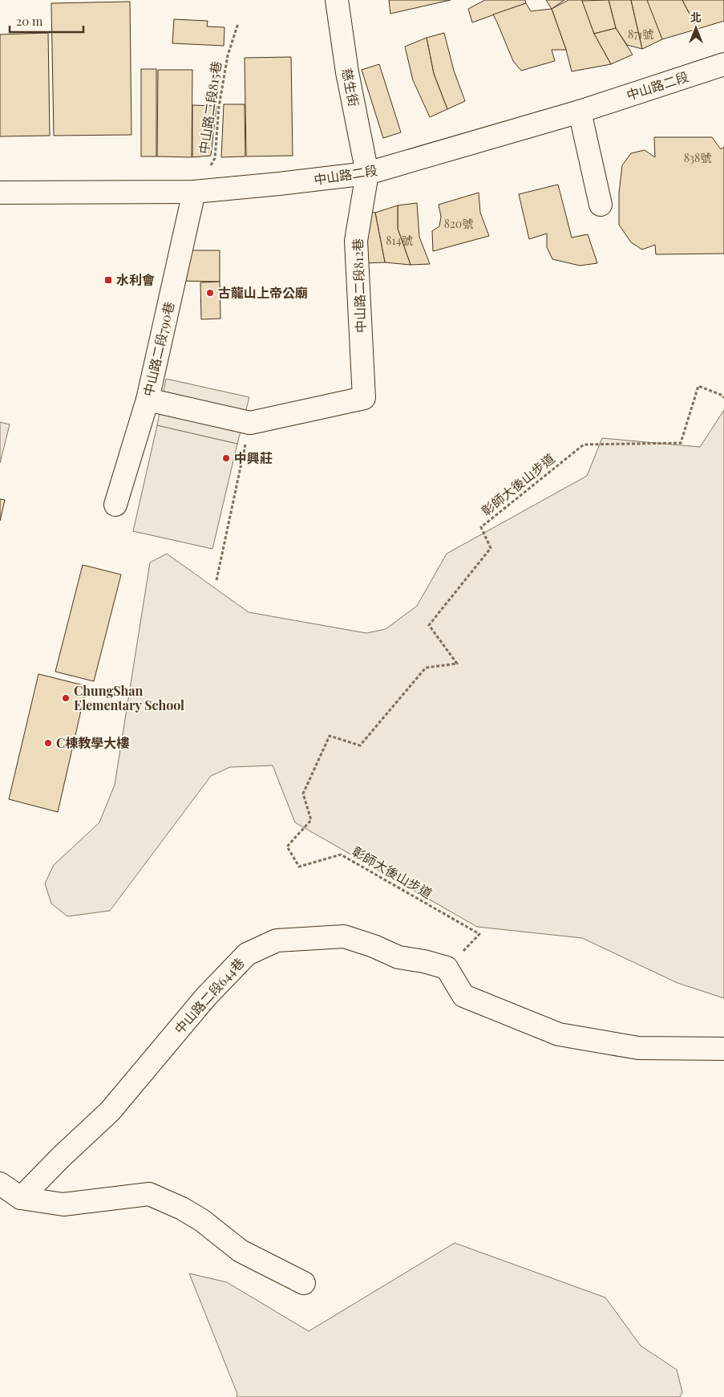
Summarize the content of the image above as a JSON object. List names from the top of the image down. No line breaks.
{"streets":{"street":["中山路二段","慈生街","中山路二段812巷","中山路二段790巷","中山路二段644巷"],"path":["中山路二段815巷","彰師大後山步道"]},"crossings":[["中山路二段","慈生街"],["中山路二段","中山路二段815巷"],["中山路二段","中山路二段812巷"],["中山路二段","中山路二段790巷"],["慈生街","中山路二段812巷"],["中山路二段815巷","中山路二段790巷"],["彰師大後山步道","中山路二段644巷"]],"places":{"transit":["水利會"],"other":["古龍山上帝公廟","中興莊","ChungShan Elementary School","C棟教學大樓"]},"house_numbers":["871號","838號","820號","814號"],"scale_bar":"20 m","north":"top"}
